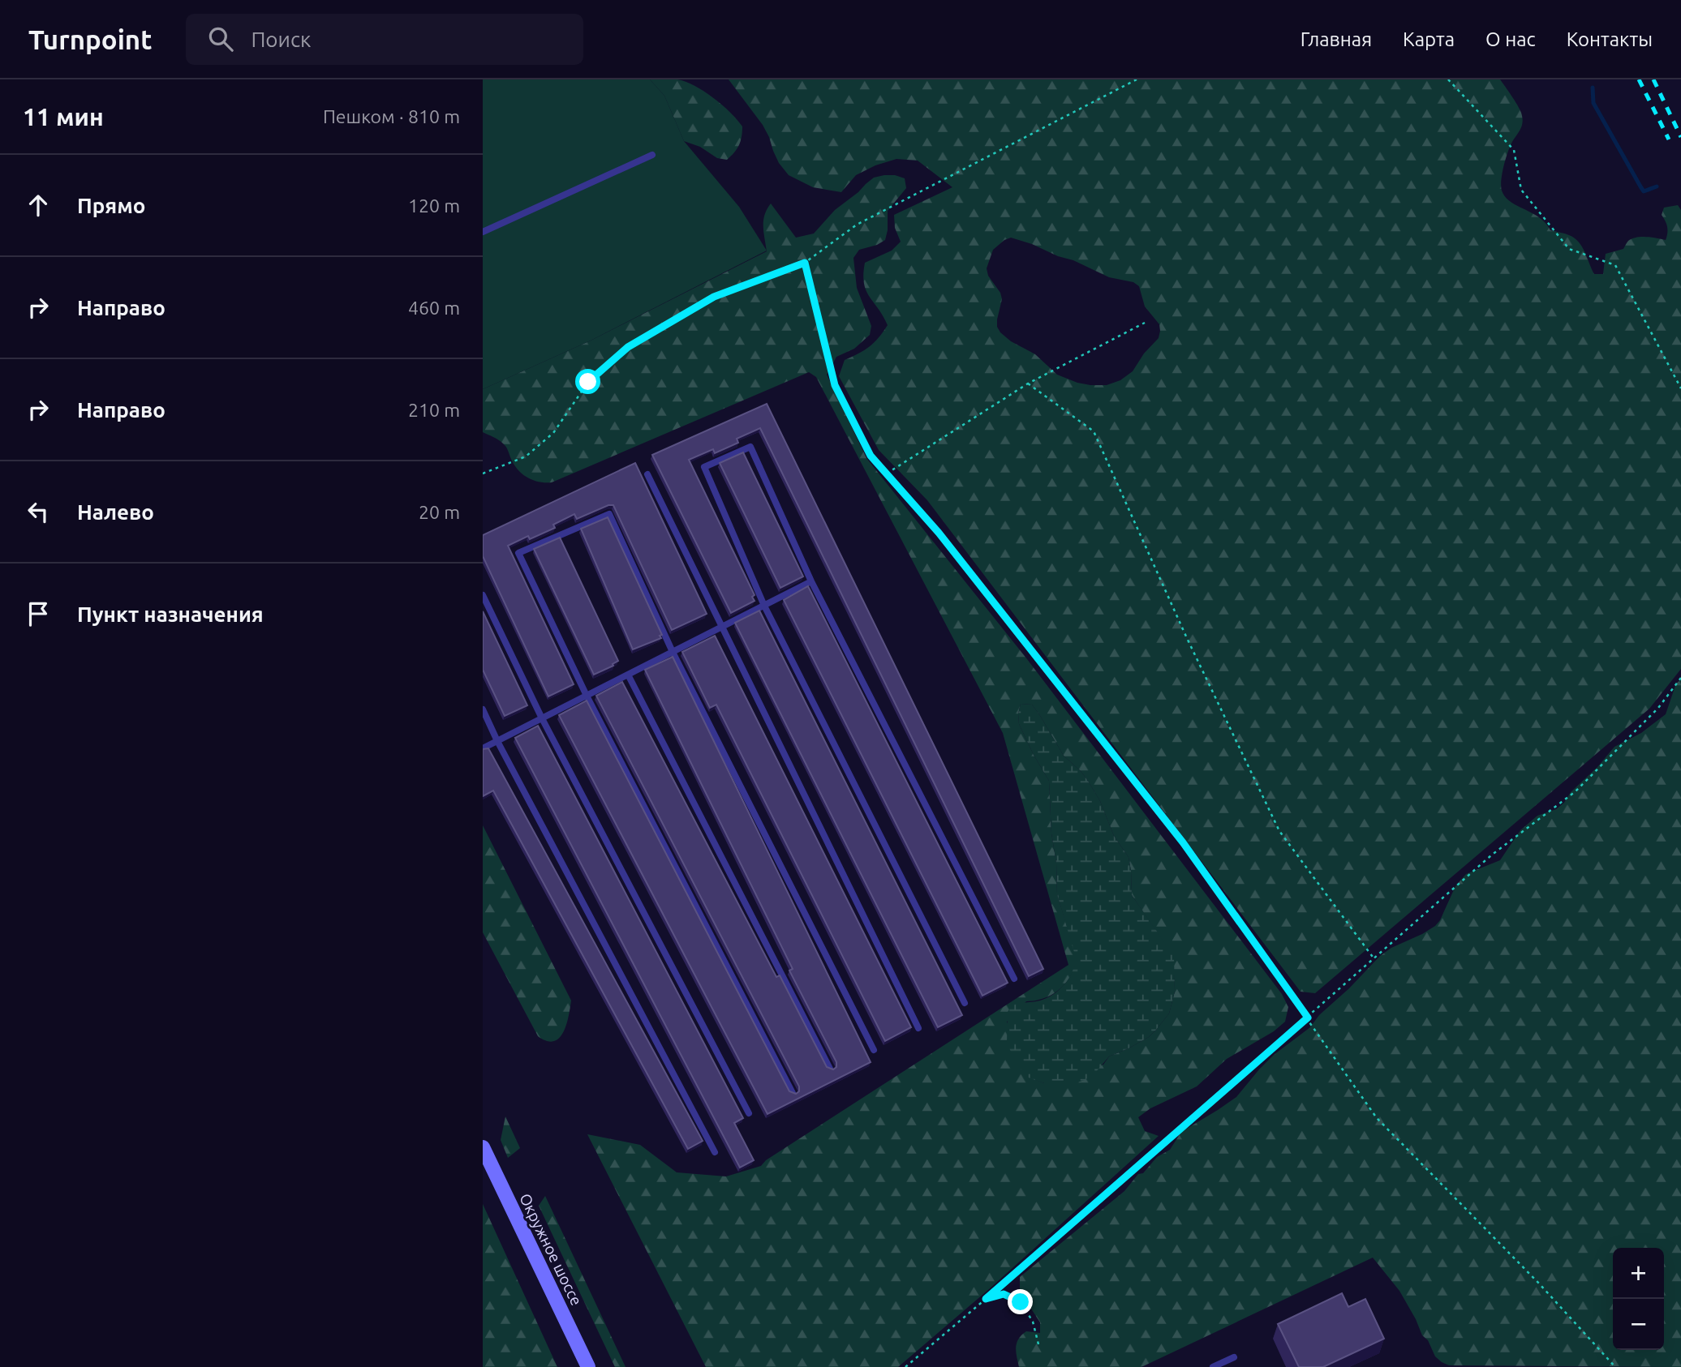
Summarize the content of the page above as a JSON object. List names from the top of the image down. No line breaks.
{"streets":{"main road":["Окружное шоссе"]},"page":{"header":"Turnpoint","search":"Поиск","nav":["Главная","Карта","О нас","Контакты"],"heading":["11 мин","Пешком · 810 m"],"list":[["Прямо","120 m"],["Направо","460 m"],["Направо","210 m"],["Налево","20 m"],"Пункт назначения"],"map_buttons":["+","−"]}}
